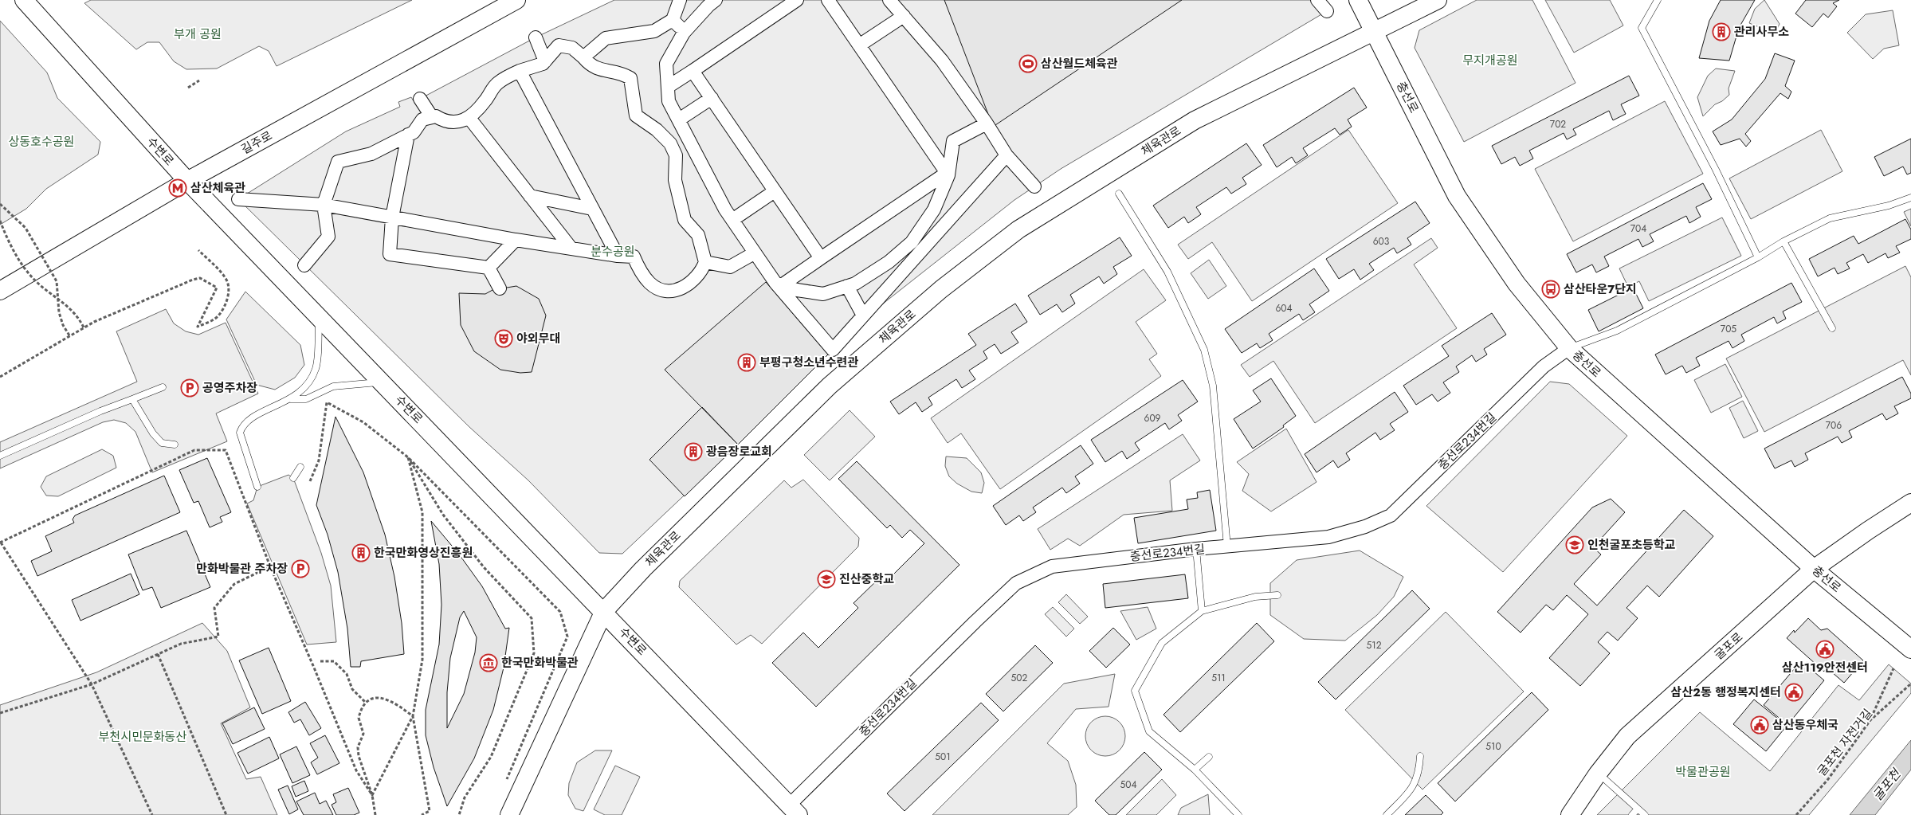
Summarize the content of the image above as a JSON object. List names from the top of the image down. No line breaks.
{"streets":{"street":["충선로","체육관로","길주로","수변로","충선로234번길","굴포로"],"path":["굴포천 자전거길"]},"crossings":[["충선로","체육관로"],["충선로","충선로234번길"],["충선로","굴포로"],["체육관로","수변로"],["길주로","수변로"],["수변로","충선로234번길"]],"water":["굴포천"],"parks":["부개 공원","무지개공원","상동호수공원","분수공원","부천시민문화동산","박물관공원"],"places":{"building":["관리사무소","부평구청소년수련관","광음장로교회","한국만화영상진흥원"],"sports":["삼산월드체육관"],"metro station":["삼산체육관"],"bus stop":["삼산타운7단지"],"theatre":["야외무대"],"parking":["공영주차장","만화박물관 주차장"],"school or university":["인천굴포초등학교","진산중학교"],"public building":["삼산119안전센터","삼산2동 행정복지센터","삼산동우체국"],"museum":["한국만화박물관"]},"house_numbers":["702","704","603","604","705","609","706","512","502","511","510","501","504"]}
